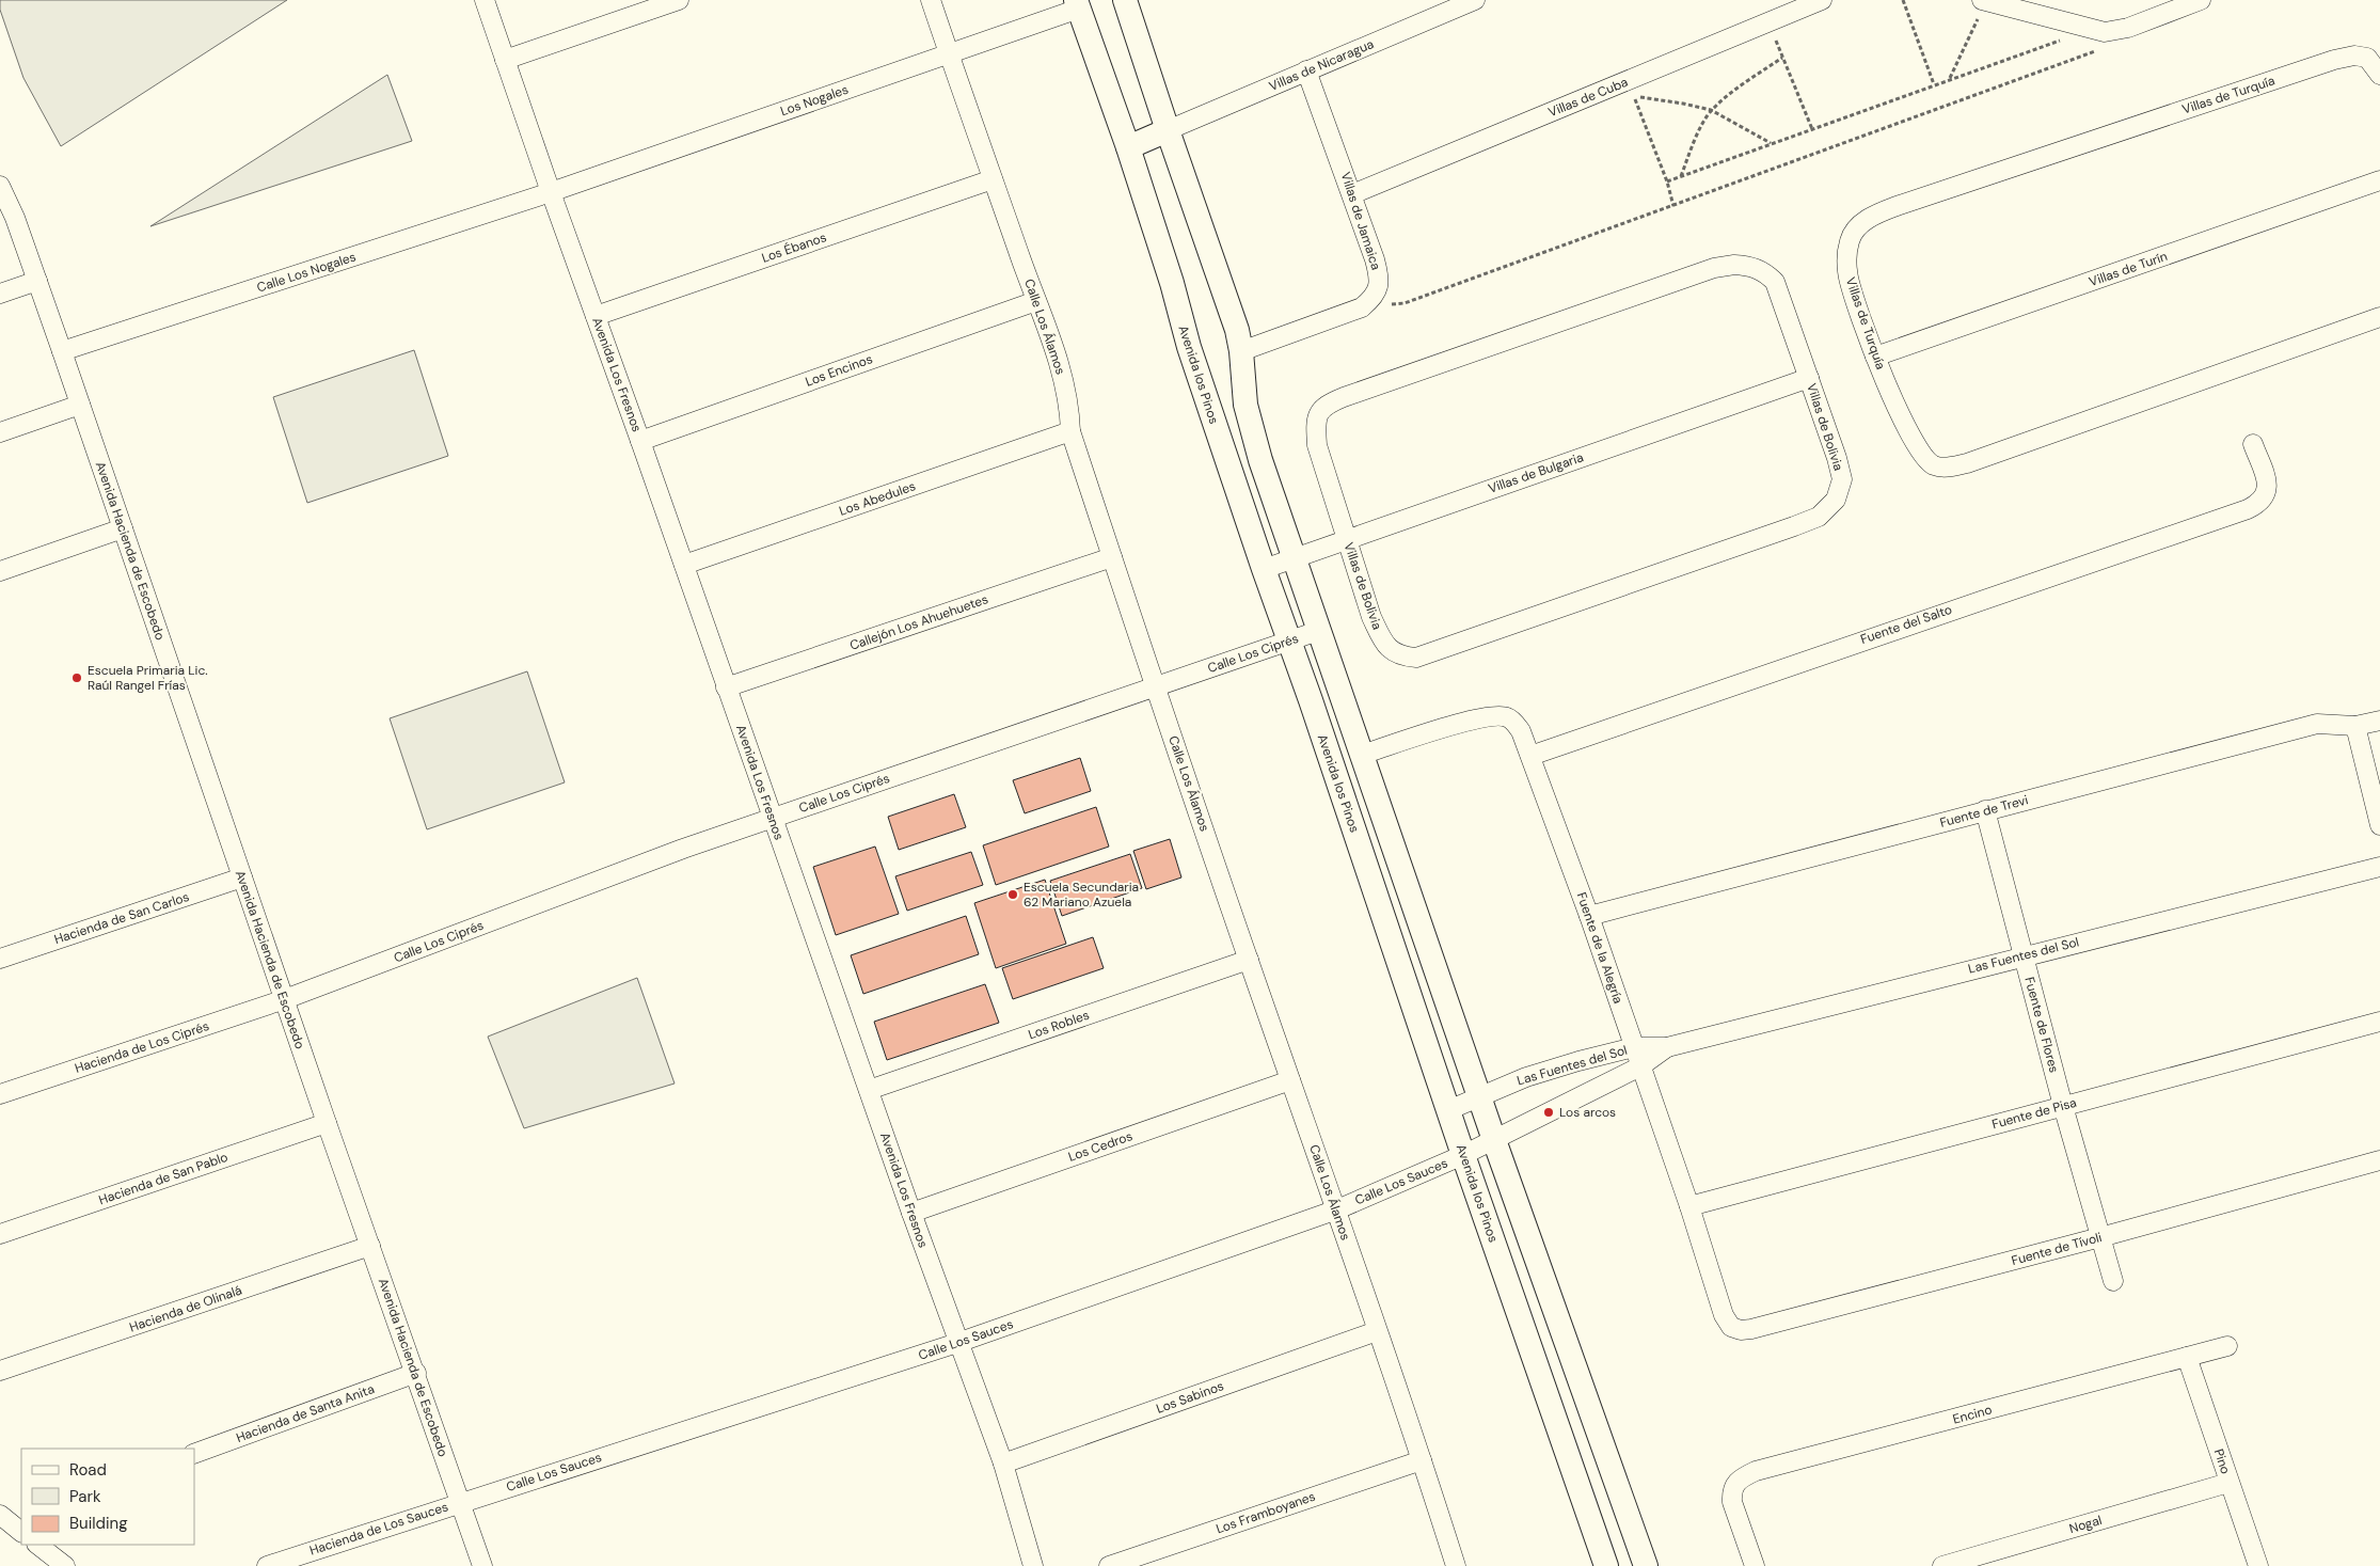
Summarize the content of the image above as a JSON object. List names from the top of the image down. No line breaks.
{"streets":{"street":["Villas de Nicaragua","Villas de Turquía","Villas de Cuba","Los Nogales","Villas de Jamaica","Los Ébanos","Villas de Turín","Calle Los Nogales","Calle Los Álamos","Los Encinos","Avenida Los Fresnos","Avenida los Pinos","Villas de Bolivia","Villas de Bulgaria","Los Abedules","Avenida Hacienda de Escobedo","Callejón Los Ahuehuetes","Fuente del Salto","Calle Los Ciprés","Fuente de Trevi","Hacienda de San Carlos","Fuente de la Alegría","Las Fuentes del Sol","Los Robles","Fuente de Flores","Hacienda de Los Ciprés","Fuente de Pisa","Los Cedros","Hacienda de San Pablo","Calle Los Sauces","Fuente de Tívoli","Hacienda de Olinalá","Los Sabinos","Hacienda de Santa Anita","Encino","Pino","Los Framboyanes","Nogal","Hacienda de Los Sauces"]},"crossings":[["Villas de Nicaragua","Villas de Jamaica"],["Villas de Turquía","Villas de Turín"],["Villas de Cuba","Villas de Jamaica"],["Los Nogales","Calle Los Nogales"],["Los Nogales","Calle Los Álamos"],["Los Nogales","Avenida Los Fresnos"],["Los Nogales","Avenida los Pinos"],["Los Ébanos","Calle Los Álamos"],["Los Ébanos","Avenida Los Fresnos"],["Calle Los Nogales","Avenida Los Fresnos"],["Calle Los Nogales","Avenida Hacienda de Escobedo"],["Calle Los Álamos","Los Encinos"],["Calle Los Álamos","Los Abedules"],["Calle Los Álamos","Callejón Los Ahuehuetes"],["Calle Los Álamos","Calle Los Ciprés"],["Calle Los Álamos","Los Robles"],["Calle Los Álamos","Los Cedros"],["Calle Los Álamos","Calle Los Sauces"],["Calle Los Álamos","Los Sabinos"],["Calle Los Álamos","Los Framboyanes"],["Los Encinos","Avenida Los Fresnos"],["Avenida Los Fresnos","Los Abedules"],["Avenida Los Fresnos","Callejón Los Ahuehuetes"],["Avenida Los Fresnos","Calle Los Ciprés"],["Avenida Los Fresnos","Los Robles"],["Avenida Los Fresnos","Los Cedros"],["Avenida Los Fresnos","Calle Los Sauces"],["Avenida Los Fresnos","Los Sabinos"],["Avenida los Pinos","Villas de Bulgaria"],["Avenida los Pinos","Calle Los Ciprés"],["Avenida los Pinos","Las Fuentes del Sol"],["Avenida los Pinos","Calle Los Sauces"],["Villas de Bolivia","Villas de Bulgaria"],["Avenida Hacienda de Escobedo","Calle Los Ciprés"],["Avenida Hacienda de Escobedo","Hacienda de San Carlos"],["Avenida Hacienda de Escobedo","Hacienda de Los Ciprés"],["Avenida Hacienda de Escobedo","Hacienda de San Pablo"],["Avenida Hacienda de Escobedo","Calle Los Sauces"],["Avenida Hacienda de Escobedo","Hacienda de Olinalá"],["Avenida Hacienda de Escobedo","Hacienda de Santa Anita"],["Avenida Hacienda de Escobedo","Hacienda de Los Sauces"],["Fuente del Salto","Fuente de la Alegría"],["Calle Los Ciprés","Hacienda de Los Ciprés"],["Fuente de Trevi","Fuente de la Alegría"],["Fuente de Trevi","Fuente de Flores"],["Fuente de la Alegría","Las Fuentes del Sol"],["Fuente de la Alegría","Fuente de Pisa"],["Fuente de la Alegría","Fuente de Tívoli"],["Las Fuentes del Sol","Fuente de Flores"],["Las Fuentes del Sol","Calle Los Sauces"],["Fuente de Flores","Fuente de Pisa"],["Fuente de Flores","Fuente de Tívoli"],["Calle Los Sauces","Hacienda de Los Sauces"],["Encino","Pino"],["Pino","Nogal"]],"places":["Escuela Primaria Lic. Raúl Rangel Frías","Escuela Secundaria 62 Mariano Azuela","Los arcos"],"legend":["Road","Park","Building"]}
